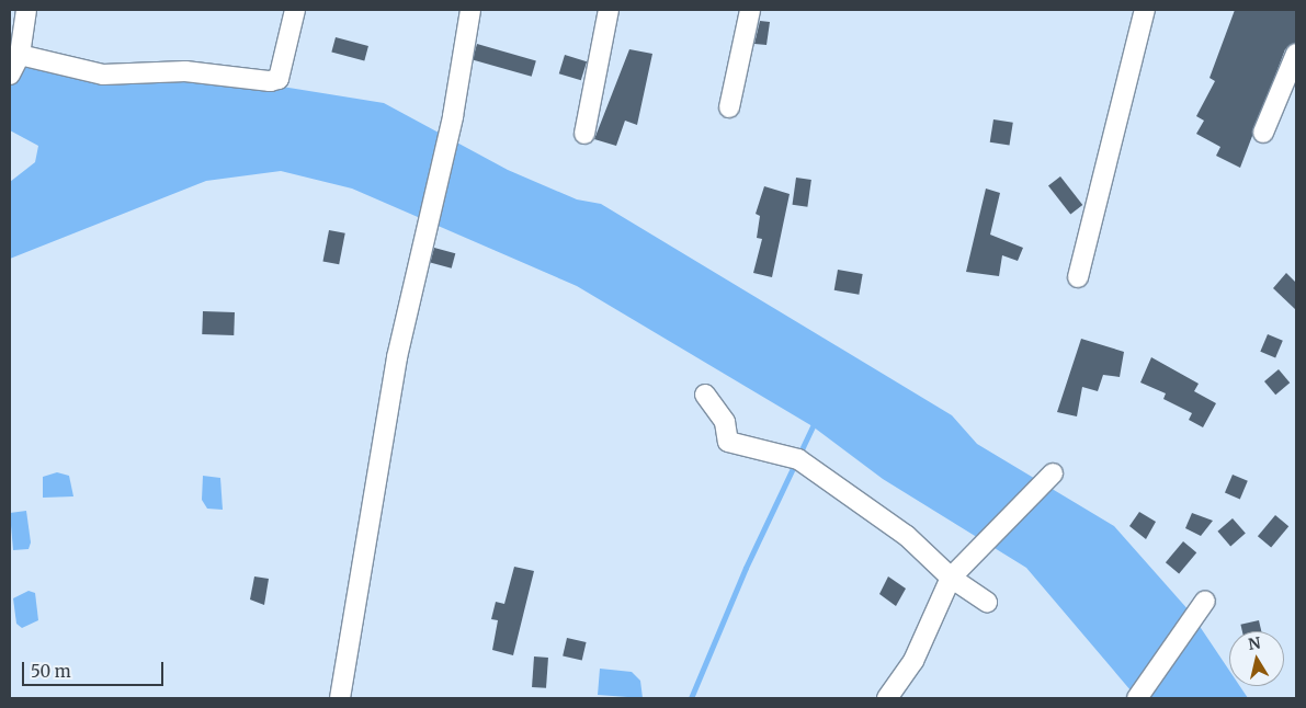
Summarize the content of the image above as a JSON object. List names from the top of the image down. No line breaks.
{"scale_bar":"50 m","north":"top"}
